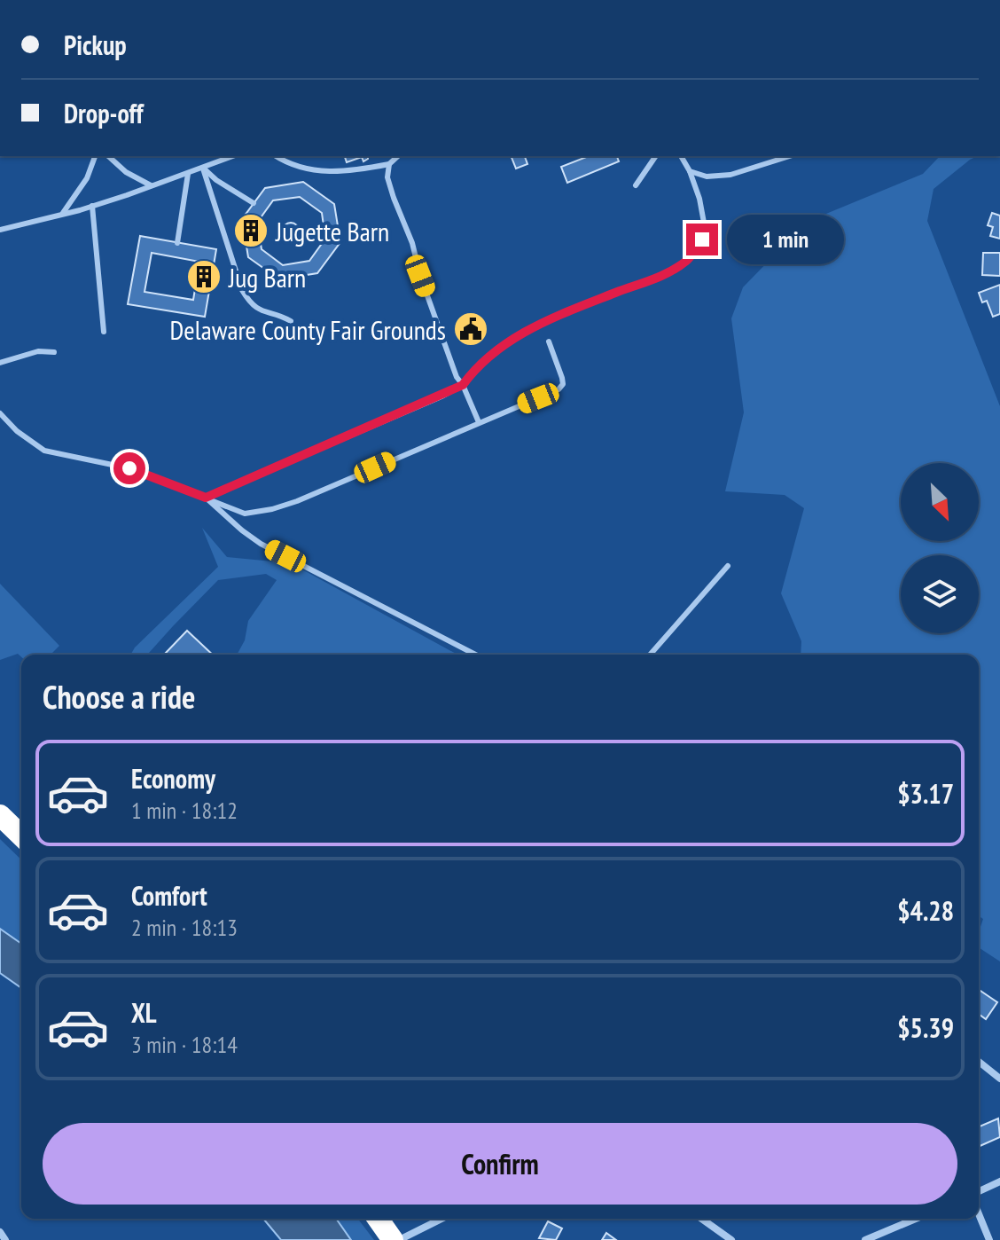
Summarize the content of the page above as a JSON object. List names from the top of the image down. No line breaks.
{"places":{"building":["Jugette Barn","Jug Barn"],"public building":["Delaware County Fair Grounds"]},"north":"bottom right","page":{"banner":["Pickup","Drop-off"],"bubble":"1 min","heading":"Choose a ride","list":[{"name":"Economy","note":"1 min · 18:12","value":"$3.17"},{"name":"Comfort","note":"2 min · 18:13","value":"$4.28"},{"name":"XL","note":"3 min · 18:14","value":"$5.39"}],"buttons":"Confirm"}}
